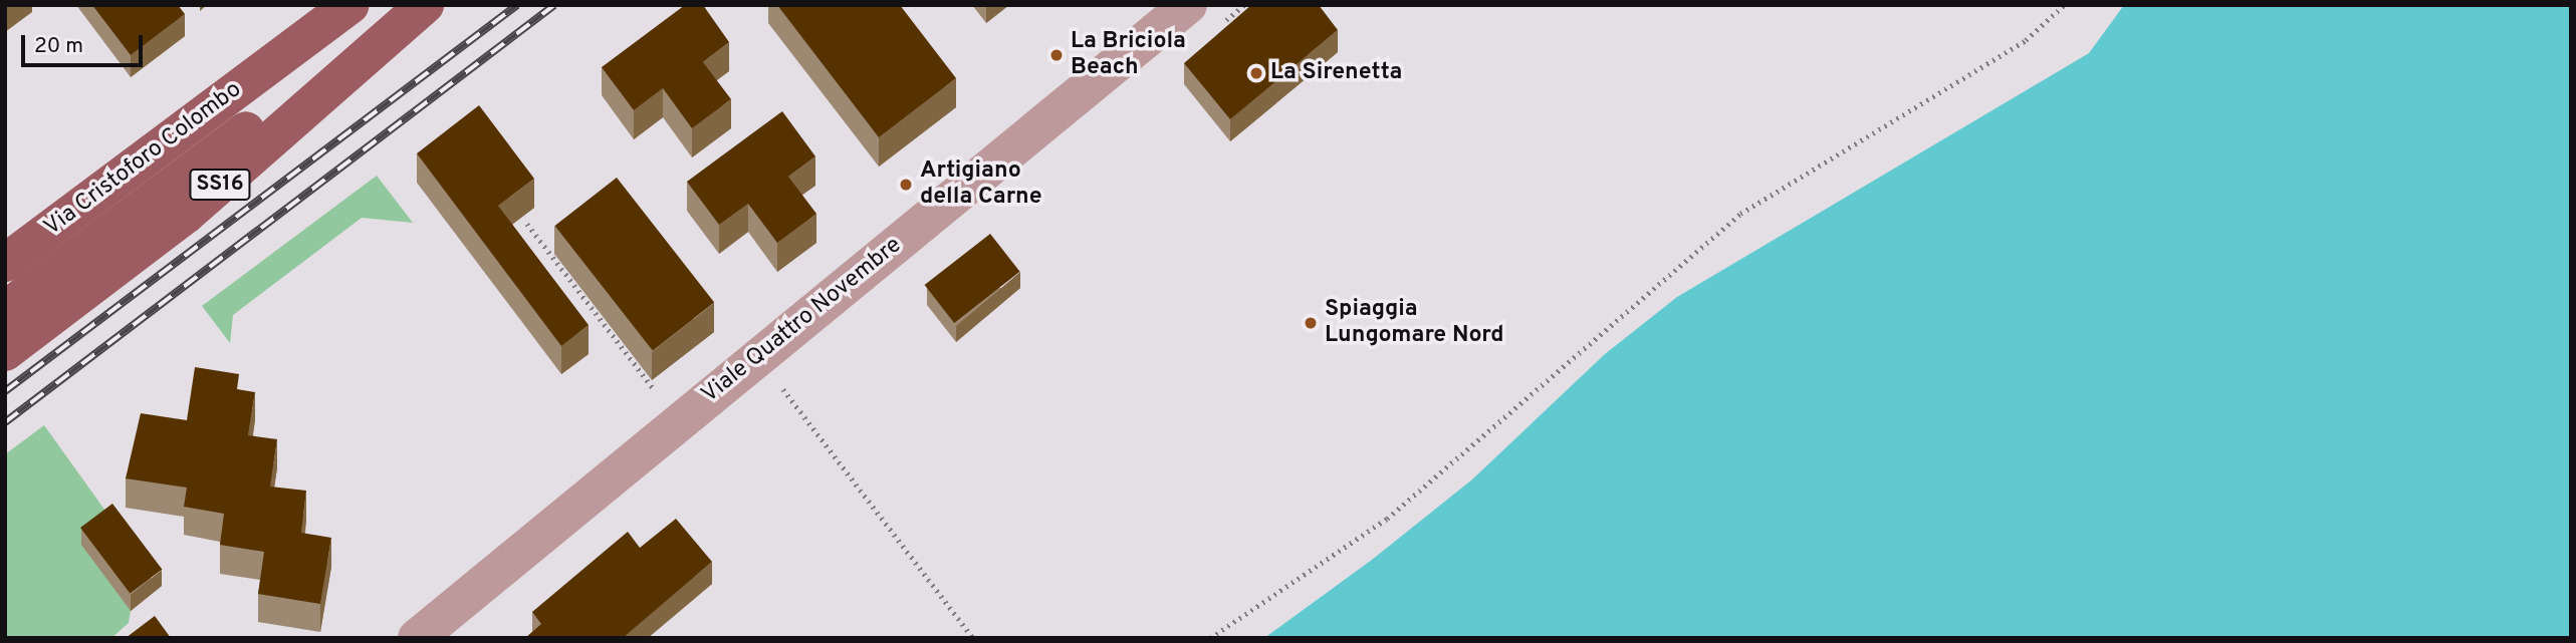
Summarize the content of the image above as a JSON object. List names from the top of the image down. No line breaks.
{"streets":{"main road":["Via Cristoforo Colombo","SS16"],"street":["Viale Quattro Novembre"]},"places":["La Briciola Beach","La Sirenetta","Artigiano della Carne","Spiaggia Lungomare Nord"],"scale_bar":"20 m"}
